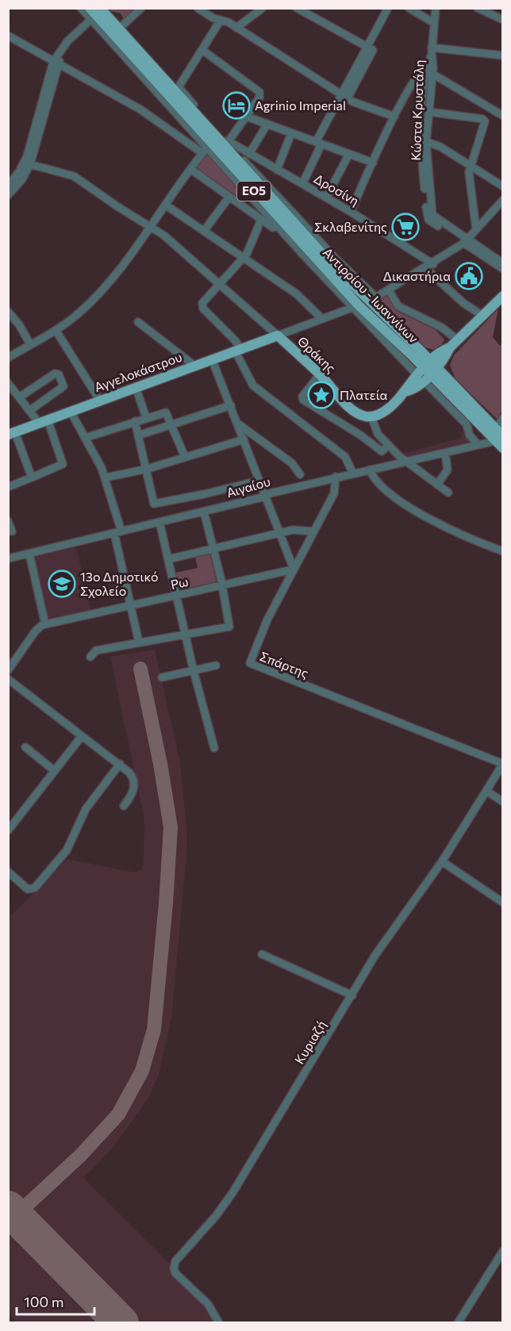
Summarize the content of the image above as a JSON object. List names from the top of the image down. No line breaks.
{"streets":{"main road":["ΕΟ5","Αντιρρίου - Ιωαννίνων","Θράκης","Αγγελοκάστρου"],"street":["Κώστα Κρυστάλη","Δροσίνη","Αιγαίου","Ρω","Σπάρτης","Κυριαζή"]},"crossings":[["Αντιρρίου - Ιωαννίνων","Αιγαίου"],["Θράκης","Αγγελοκάστρου"],["Αιγαίου","Σπάρτης"],["Ρω","Σπάρτης"],["Σπάρτης","Κυριαζή"]],"places":{"hotel":["Agrinio Imperial"],"supermarket":["Σκλαβενίτης"],"public building":["Δικαστήρια"],"place":["Πλατεία"],"school or university":["13ο Δημοτικό Σχολείο"]},"scale_bar":"100 m"}
